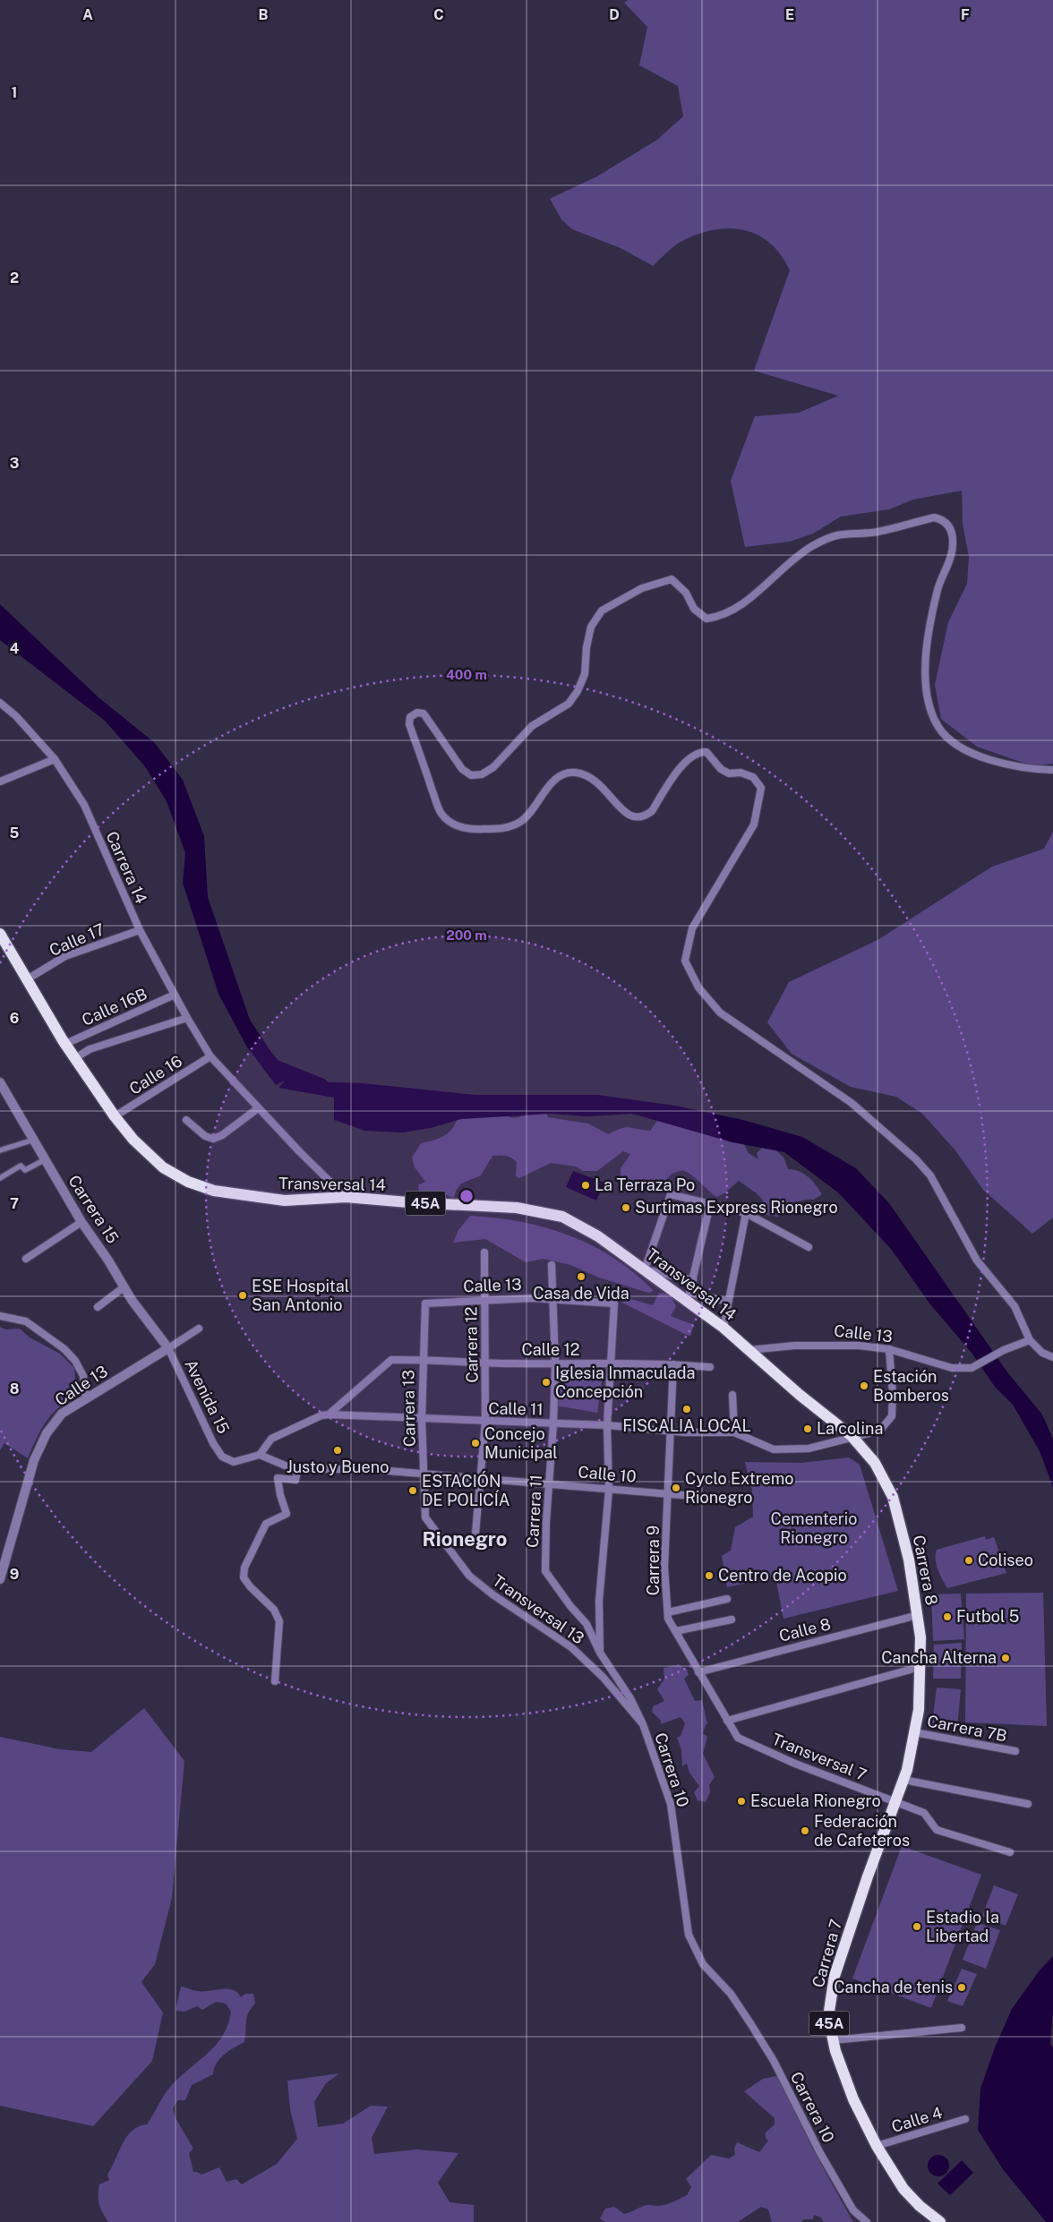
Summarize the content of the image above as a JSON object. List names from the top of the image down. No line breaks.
{"streets":{"highway":["Transversal 14","45A","Carrera 8","Carrera 7"],"street":["Carrera 14","Calle 17","Calle 16B","Calle 16","Carrera 15","Calle 13","Carrera 12","Calle 12","Avenida 15","Carrera 13","Calle 11","Calle 10","Carrera 11","Carrera 9","Transversal 13","Calle 8","Carrera 7B","Transversal 7","Carrera 10","Calle 4"]},"crossings":[["Carrera 14","Calle 17"],["Carrera 14","Calle 16B"],["Carrera 14","Calle 16"],["Carrera 14","Transversal 14"],["Calle 17","Transversal 14"],["Calle 16B","Transversal 14"],["Calle 16","Transversal 14"],["Transversal 14","Calle 13"],["Transversal 14","Calle 11"],["Transversal 14","Carrera 8"],["Carrera 15","Calle 13"],["Carrera 15","Avenida 15"],["Calle 13","Carrera 12"],["Calle 13","Calle 12"],["Calle 13","Avenida 15"],["Calle 13","Carrera 13"],["Calle 13","Calle 11"],["Calle 13","Carrera 11"],["Carrera 12","Calle 12"],["Carrera 12","Calle 11"],["Carrera 12","Calle 10"],["Calle 12","Carrera 13"],["Calle 12","Calle 11"],["Calle 12","Carrera 11"],["Calle 12","Carrera 9"],["Avenida 15","Calle 10"],["Carrera 13","Calle 11"],["Carrera 13","Calle 10"],["Carrera 13","Transversal 13"],["Calle 11","Carrera 11"],["Calle 11","Carrera 9"],["Calle 10","Carrera 11"],["Calle 10","Carrera 9"],["Carrera 11","Carrera 10"],["Carrera 9","Calle 8"],["Carrera 9","Transversal 7"],["Carrera 8","Calle 8"],["Carrera 8","Carrera 7B"],["Carrera 8","Transversal 7"],["Carrera 8","Carrera 7"],["Transversal 13","Carrera 10"],["Transversal 7","Carrera 7"],["Carrera 7","Calle 4"]],"districts":["Rionegro"],"parks":["Cementerio Rionegro"],"places":["La Terraza Po","Surtimas Express Rionegro","Casa de Vida","ESE Hospital San Antonio","Iglesia Inmaculada Concepción","Estación Bomberos","FISCALIA LOCAL","La colina","Concejo Municipal","Justo y Bueno","Cyclo Extremo Rionegro","ESTACIÓN DE POLICÍA","Coliseo","Centro de Acopio","Futbol 5","Cancha Alterna","Escuela Rionegro","Federación de Cafeteros","Estadio la Libertad","Cancha de tenis"],"grid":{"columns":["A","B","C","D","E","F"],"rows":["1","2","3","4","5","6","7","8","9"]},"rings":["400 m","200 m"]}
